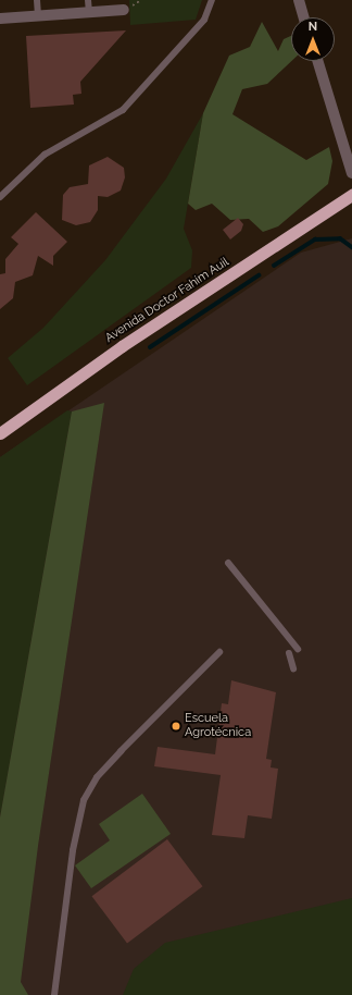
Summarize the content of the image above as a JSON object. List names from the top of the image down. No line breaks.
{"streets":{"highway":["Avenida Doctor Fahim Auil"]},"places":["Escuela Agrotécnica"],"north":"top"}
